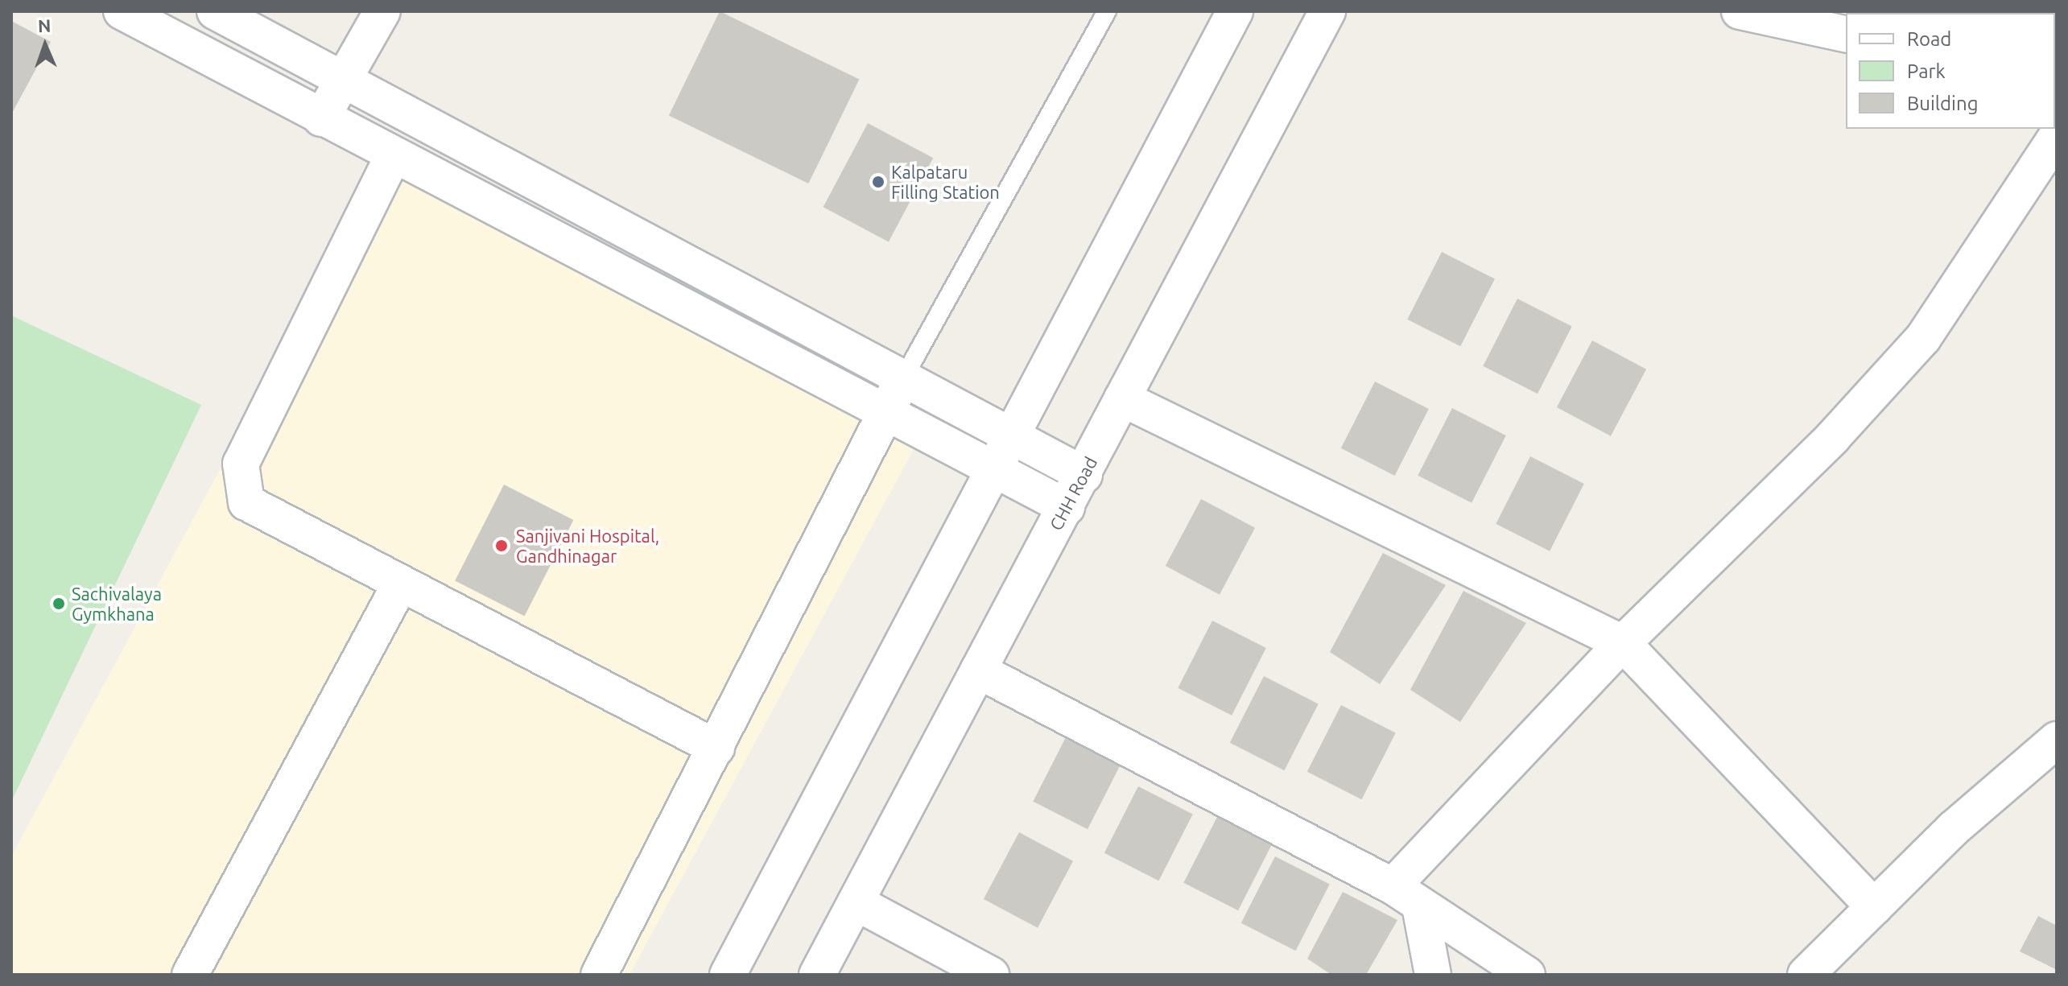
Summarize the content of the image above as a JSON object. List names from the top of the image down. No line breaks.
{"streets":{"street":["CHH Road"]},"places":["Kalpataru Filling Station","Sanjivani Hospital, Gandhinagar","Sachivalaya Gymkhana"],"legend":["Road","Park","Building"],"north":"top"}
